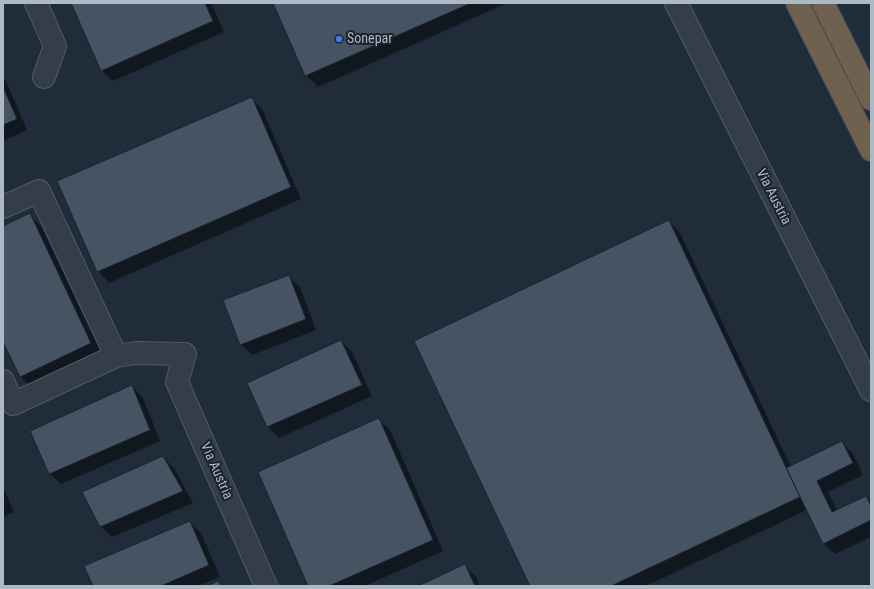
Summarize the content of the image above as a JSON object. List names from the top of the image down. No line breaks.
{"streets":{"street":["Via Austria"]},"places":["Sonepar"]}
